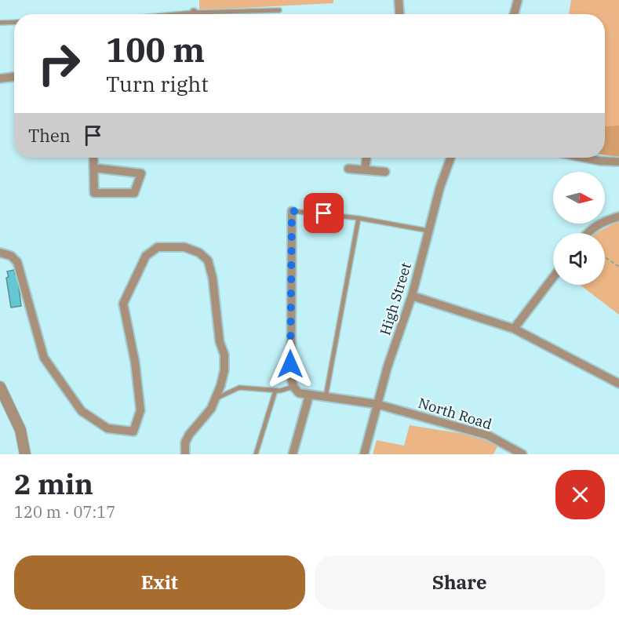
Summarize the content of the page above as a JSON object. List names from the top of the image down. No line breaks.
{"streets":{"street":["High Street","North Road"]},"crossings":[["High Street","North Road"]],"north":"right","page":{"turn":["100 m","Turn right"],"then":"Then","heading":["2 min","120 m · 07:17"],"buttons":["Exit","Share"]}}
